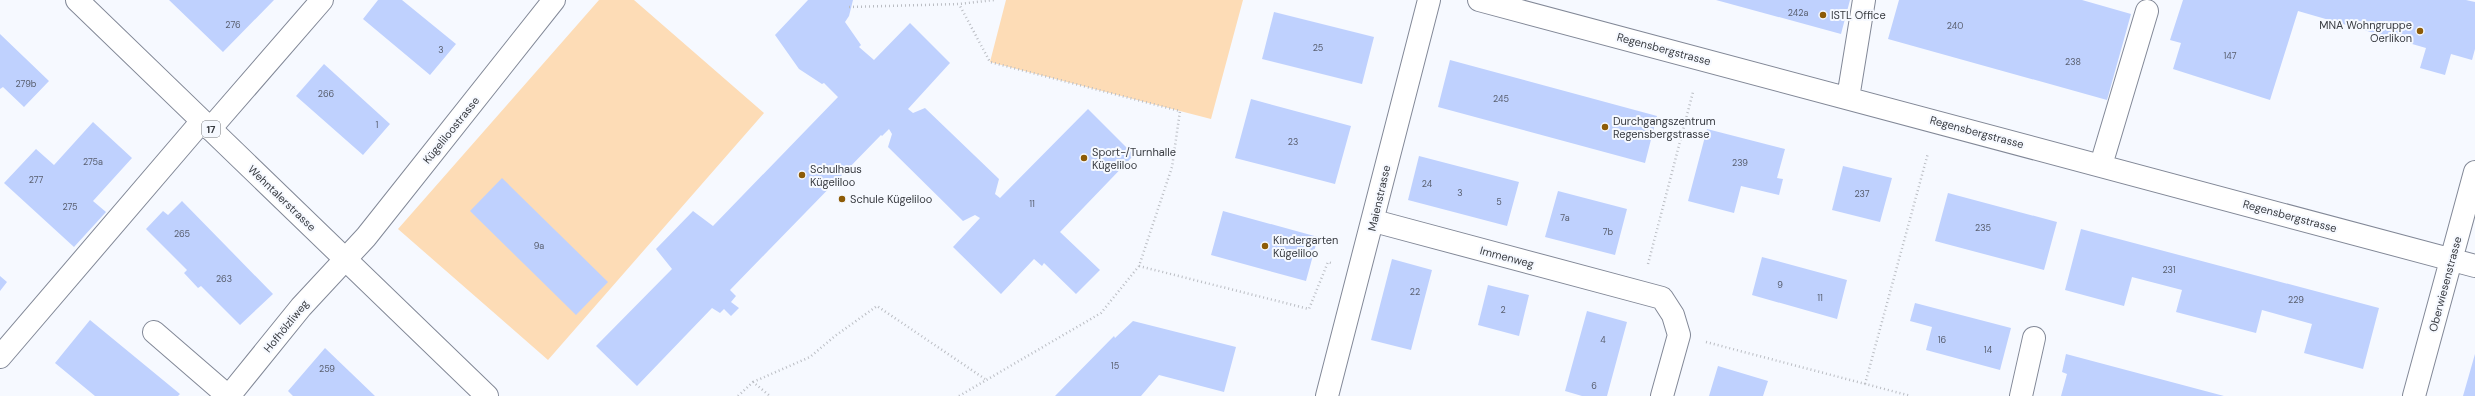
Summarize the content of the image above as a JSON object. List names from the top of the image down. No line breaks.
{"streets":{"street":["Regensbergstrasse","17","Kügeliloostrasse","Wehntalerstrasse","Maienstrasse","Immenweg","Oberwiesenstrasse","Hofhölzliweg"]},"crossings":[["Regensbergstrasse","Oberwiesenstrasse"],["Kügeliloostrasse","Wehntalerstrasse"],["Kügeliloostrasse","Hofhölzliweg"],["Wehntalerstrasse","Hofhölzliweg"],["Maienstrasse","Immenweg"]],"places":["ISTL Office","MNA Wohngruppe Oerlikon","Durchgangszentrum Regensbergstrasse","Sport-/Turnhalle Kügeliloo","Schulhaus Kügeliloo","Schule Kügeliloo","Kindergarten Kügeliloo"],"house_numbers":["242a","276","240","25","3","147","238","279b","266","245","1","23","275a","239","277","24","3","237","5","11","275","7a","235","7b","265","9a","231","263","9","22","11","229","2","4","16","14","15","259","6"]}
